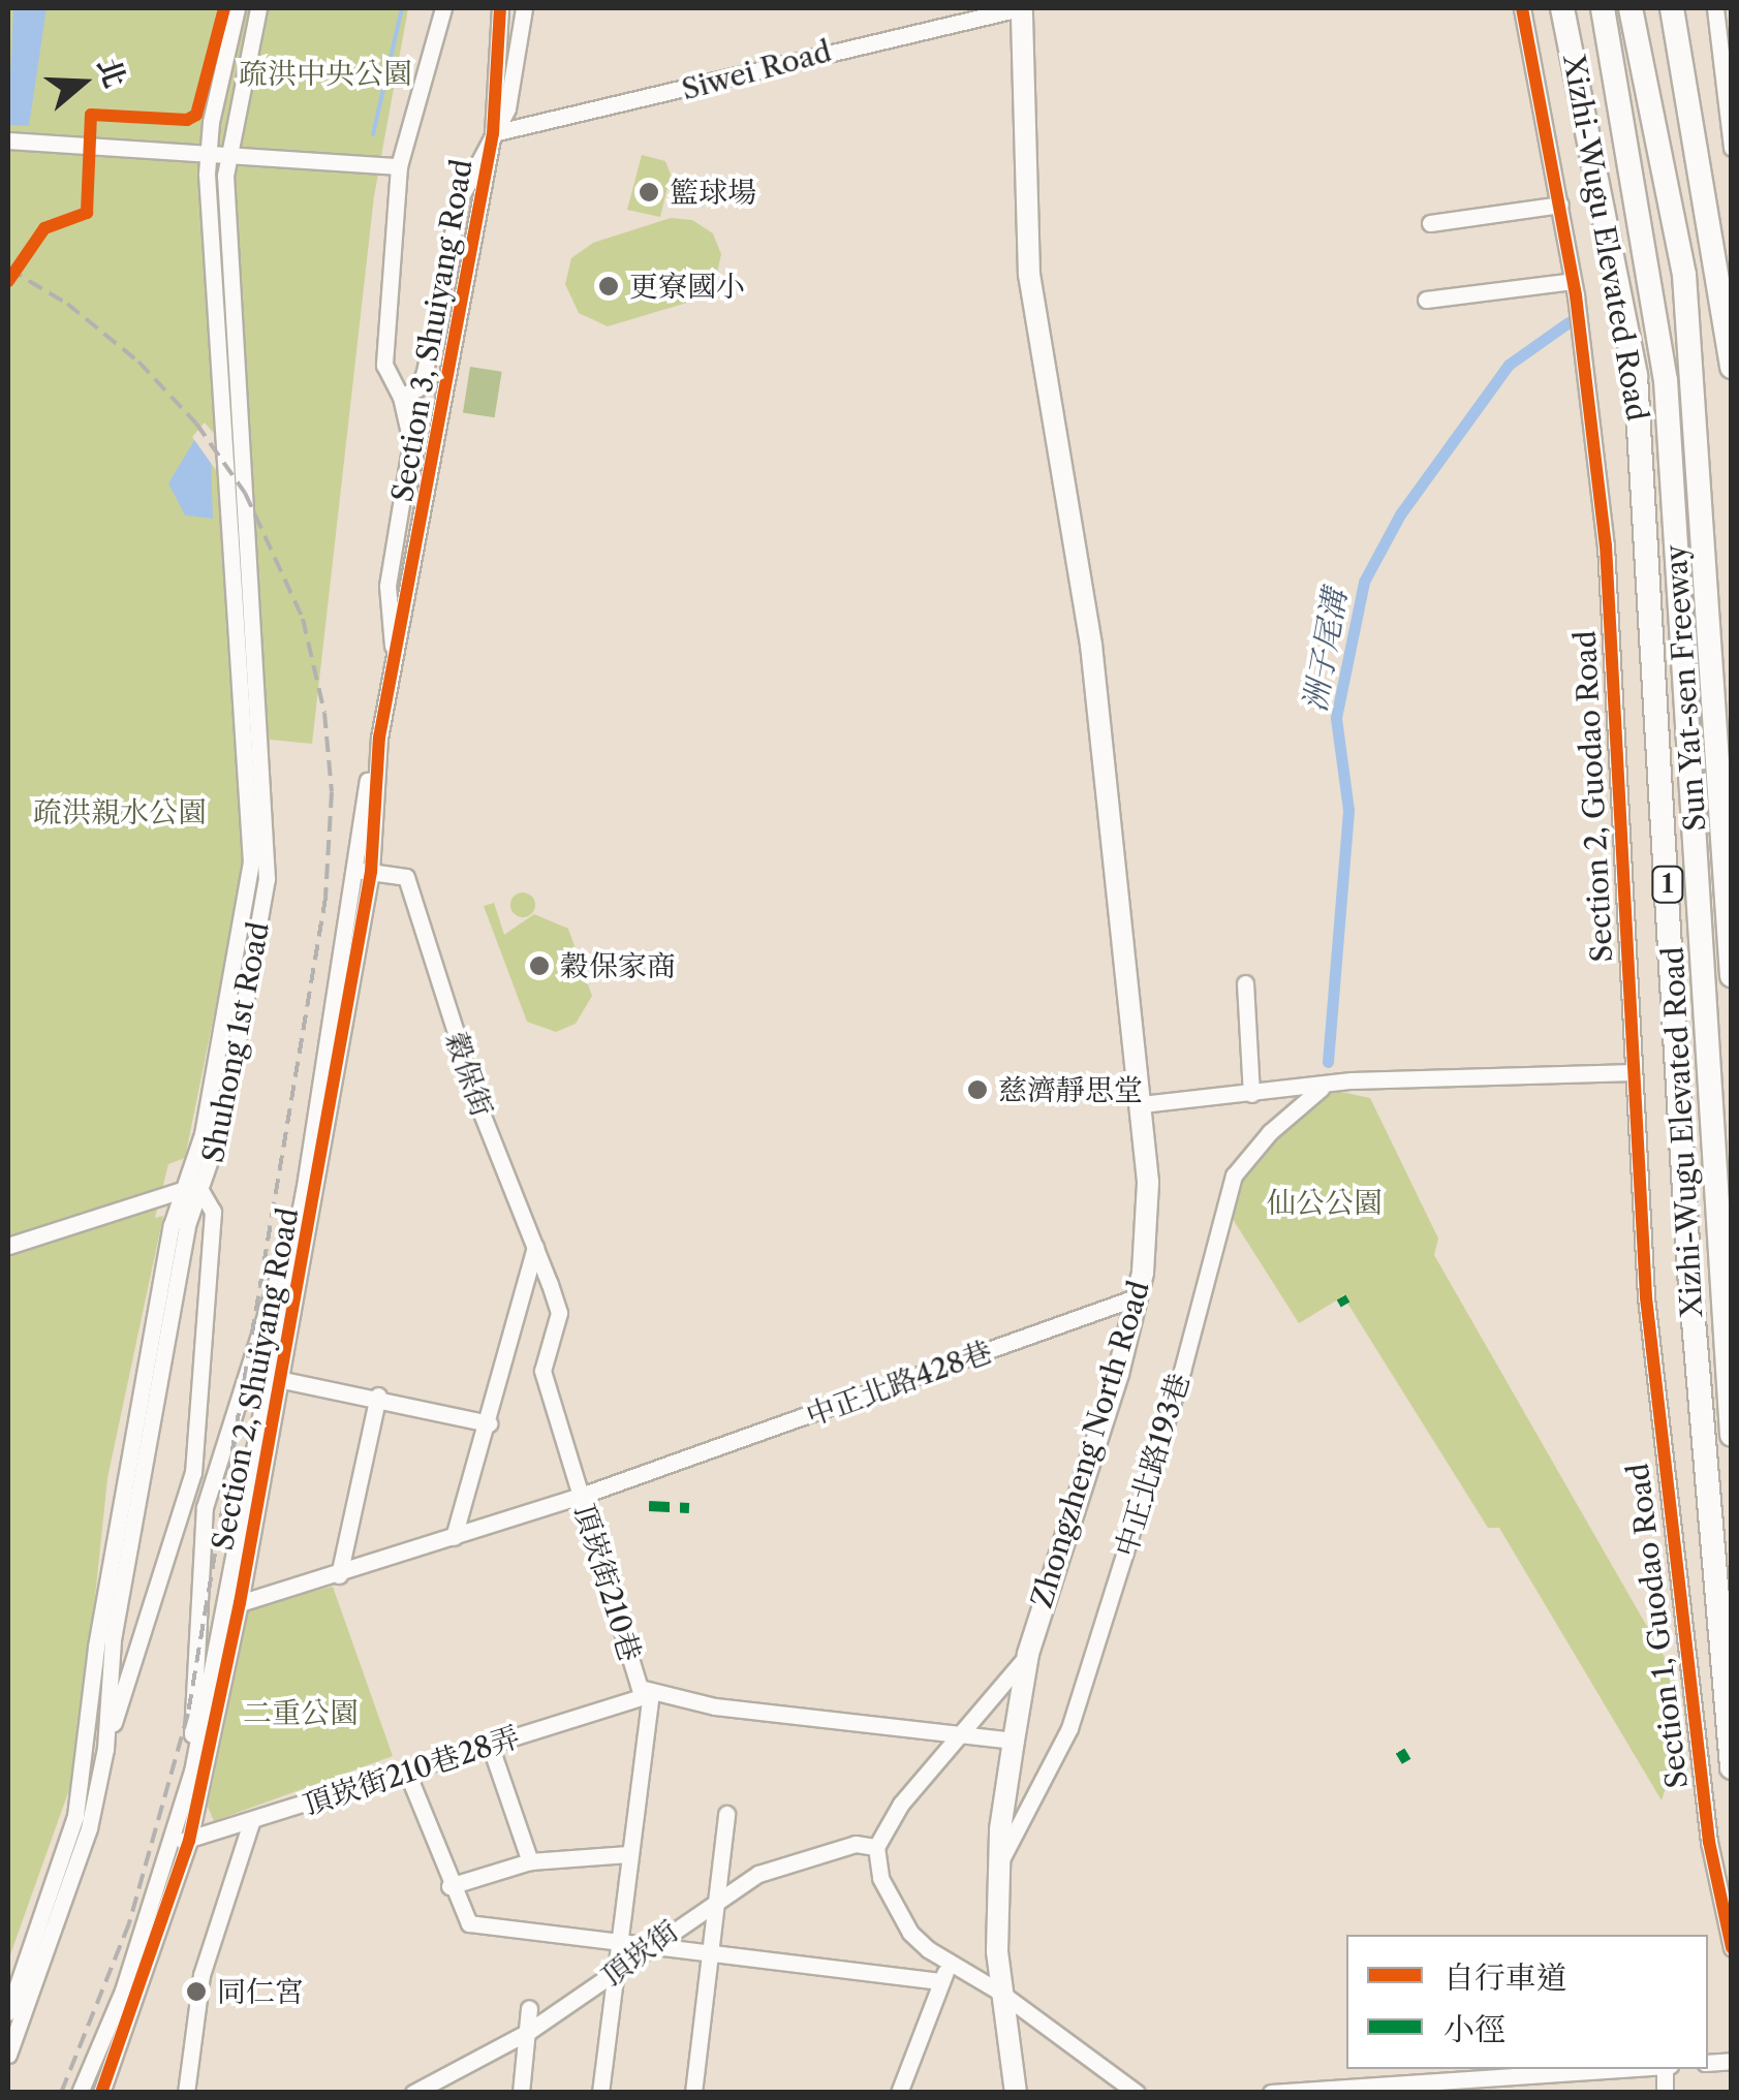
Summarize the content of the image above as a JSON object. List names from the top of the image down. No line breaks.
{"streets":{"highway":["Xizhi-Wugu Elevated Road","Sun Yat-sen Freeway","1"],"main road":["Zhongzheng North Road"],"street":["Siwei Road","Section 3, Shuiyang Road","Section 2, Guodao Road","Shuhong 1st Road","穀保街","Section 2, Shuiyang Road","中正北路428巷","中正北路193巷","頂崁街210巷","Section 1, Guodao Road","頂崁街210巷28弄","頂崁街"]},"crossings":[["Siwei Road","Section 3, Shuiyang Road"],["Siwei Road","Zhongzheng North Road"],["Section 3, Shuiyang Road","Section 2, Shuiyang Road"],["Section 2, Guodao Road","Section 1, Guodao Road"],["穀保街","Section 2, Shuiyang Road"],["穀保街","頂崁街210巷"],["Section 2, Shuiyang Road","中正北路428巷"],["Section 2, Shuiyang Road","頂崁街210巷28弄"],["中正北路428巷","Zhongzheng North Road"],["中正北路428巷","頂崁街210巷"],["Zhongzheng North Road","中正北路193巷"],["頂崁街210巷","頂崁街210巷28弄"],["頂崁街210巷","頂崁街"]],"water":["洲子尾溝"],"parks":["疏洪中央公園","疏洪親水公園","仙公公園","二重公園"],"places":["籃球場","更寮國小","穀保家商","慈濟靜思堂","同仁宮"],"legend":["自行車道","小徑"],"north":"right"}
